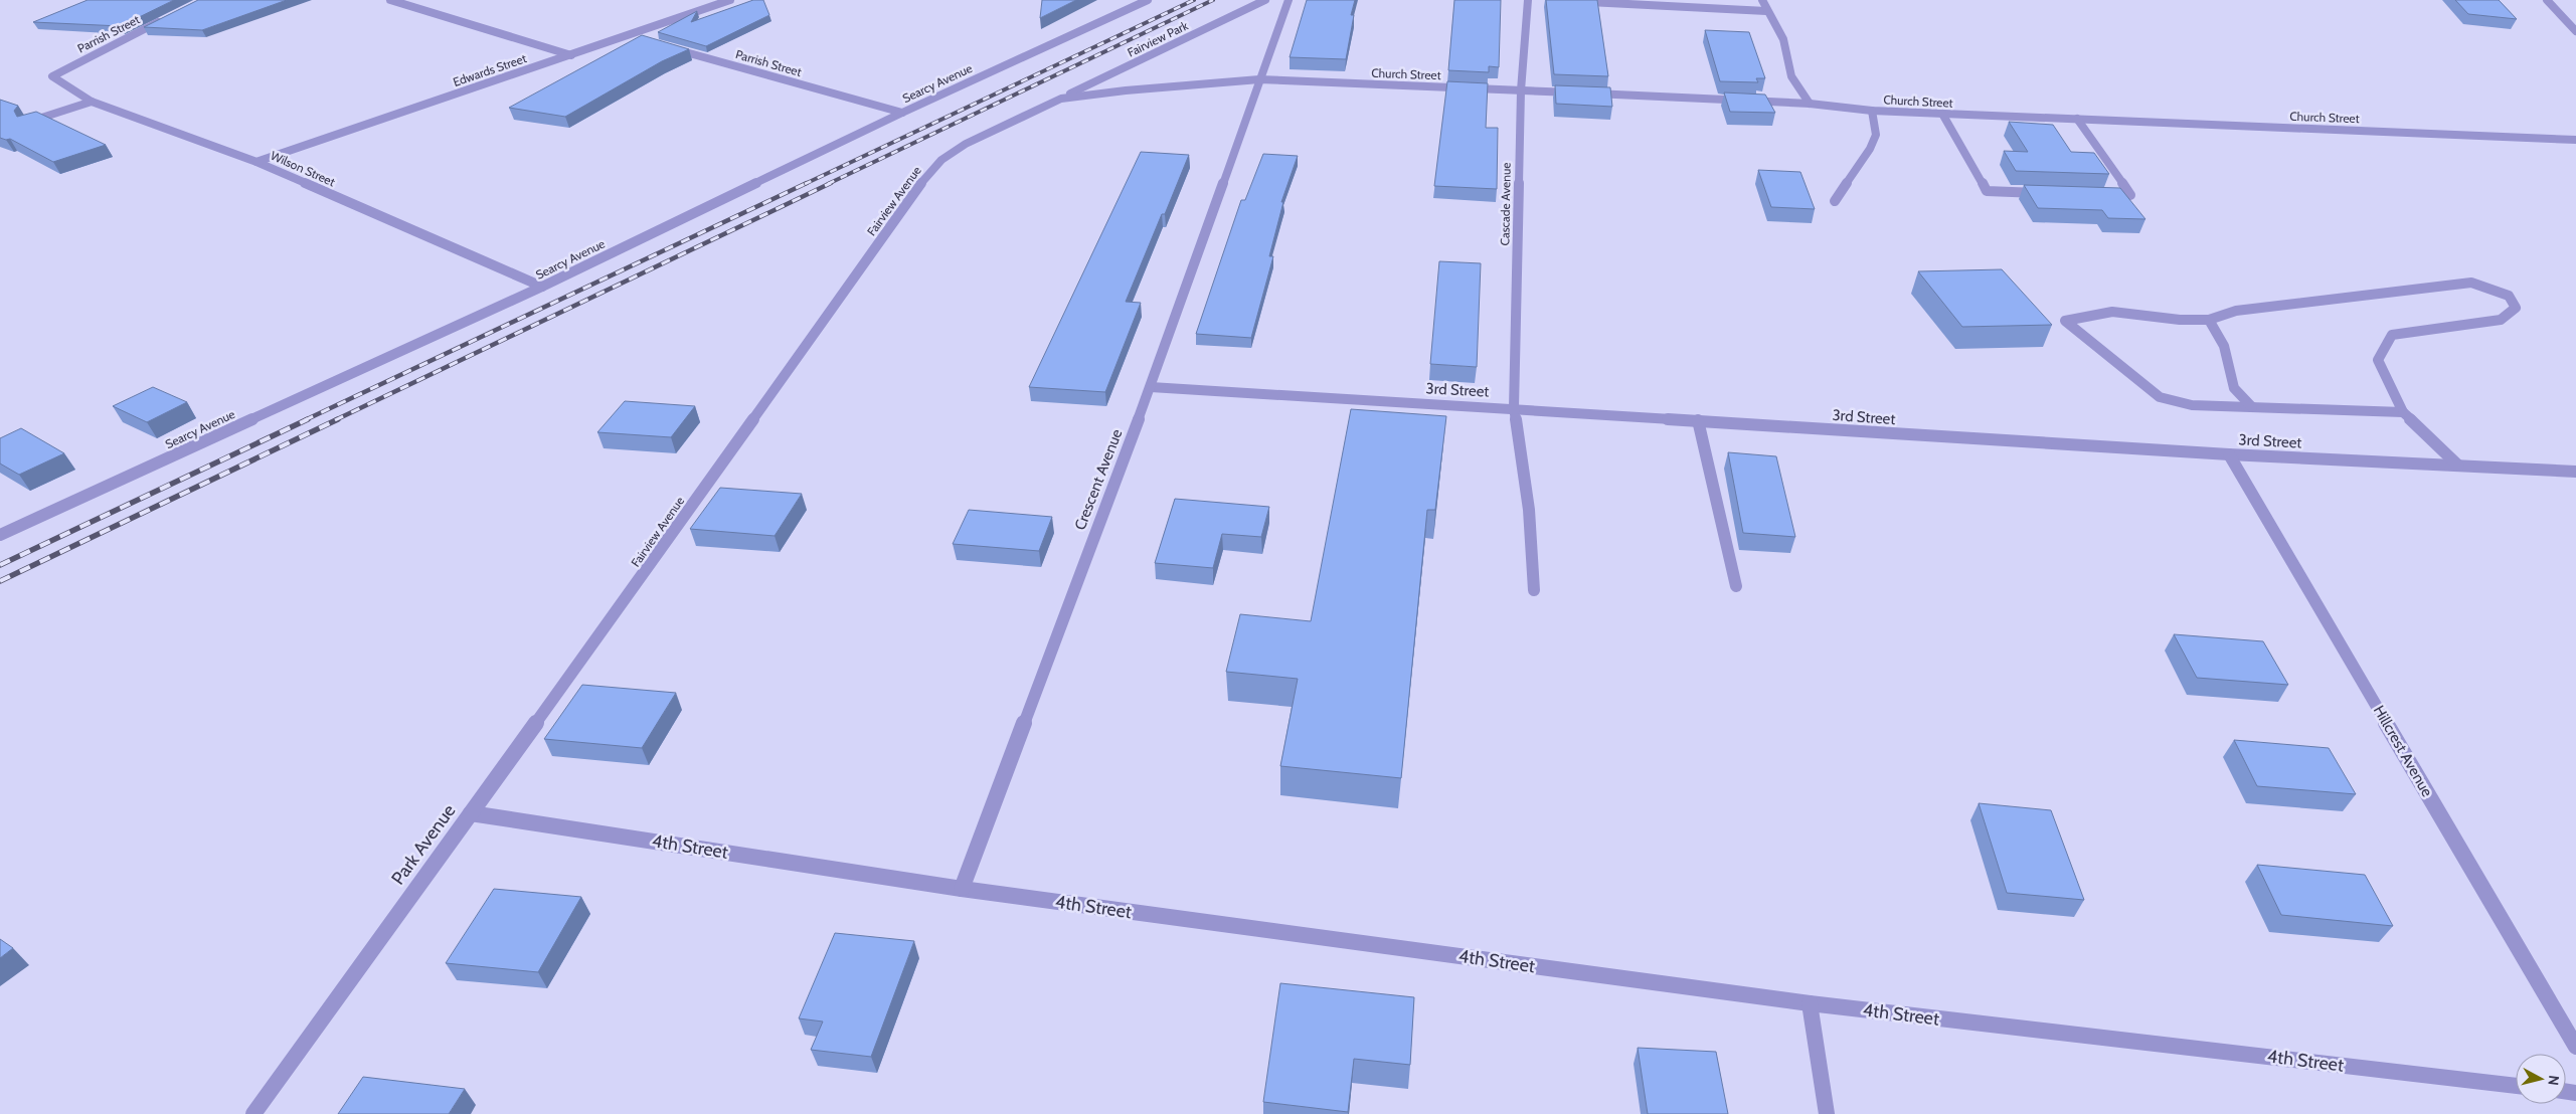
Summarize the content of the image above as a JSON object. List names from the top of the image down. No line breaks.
{"streets":{"street":["Parrish Street","Fairview Park","Edwards Street","Church Street","Searcy Avenue","Wilson Street","Fairview Avenue","Cascade Avenue","3rd Street","Crescent Avenue","Hillcrest Avenue","Park Avenue","4th Street"]},"crossings":[["Parrish Street","Searcy Avenue"],["Parrish Street","Wilson Street"],["Fairview Park","Fairview Avenue"],["Edwards Street","Wilson Street"],["Church Street","Fairview Avenue"],["Church Street","Cascade Avenue"],["Church Street","Crescent Avenue"],["Searcy Avenue","Wilson Street"],["Fairview Avenue","Crescent Avenue"],["Fairview Avenue","Park Avenue"],["Cascade Avenue","3rd Street"],["3rd Street","Crescent Avenue"],["3rd Street","Hillcrest Avenue"],["Crescent Avenue","4th Street"],["Park Avenue","4th Street"]],"north":"right"}
